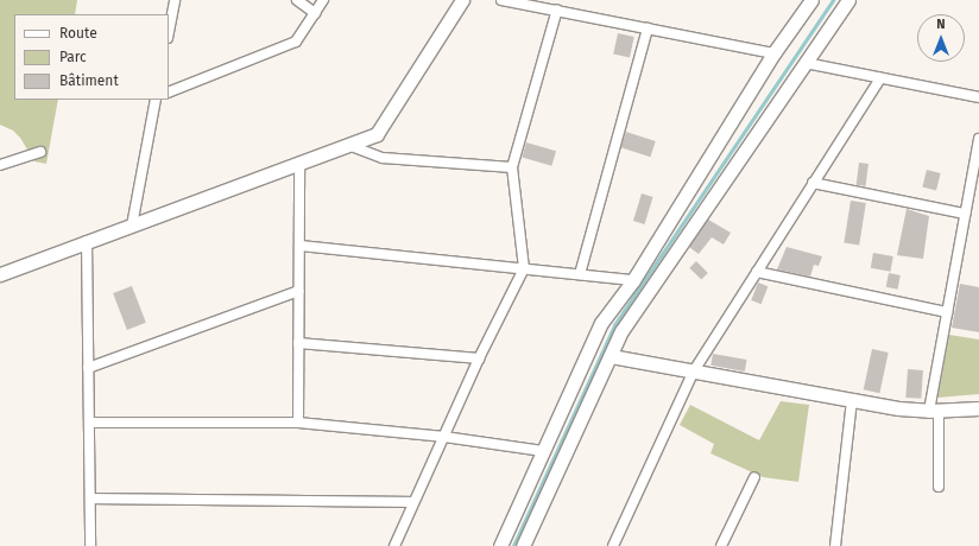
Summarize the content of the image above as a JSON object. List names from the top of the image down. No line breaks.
{"legend":["Route","Parc","Bâtiment"],"north":"top"}
